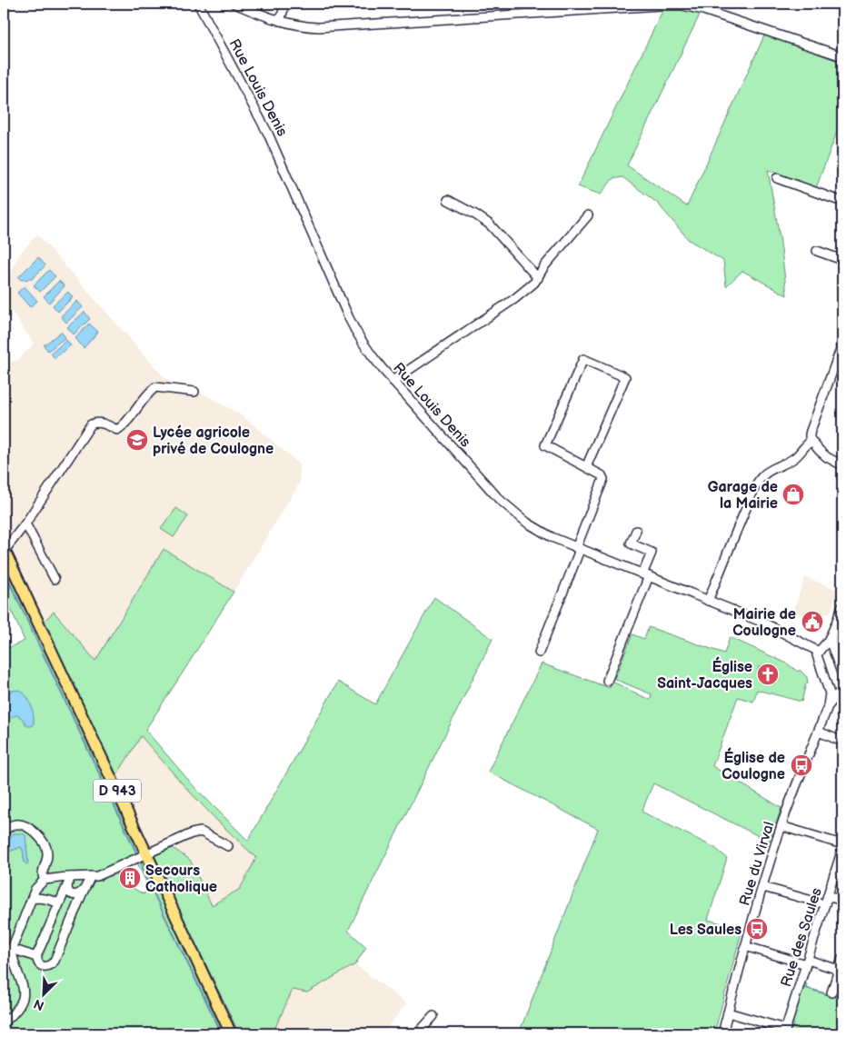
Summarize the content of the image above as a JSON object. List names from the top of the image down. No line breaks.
{"streets":{"main road":["D 943"],"street":["Rue Louis Denis","Rue du Virval","Rue des Saules"]},"places":{"school or university":["Lycée agricole privé de Coulogne"],"shop":["Garage de la Mairie"],"public building":["Mairie de Coulogne"],"church":["Église Saint-Jacques"],"bus stop":["Église de Coulogne","Les Saules"],"building":["Secours Catholique"]},"north":"bottom left"}
